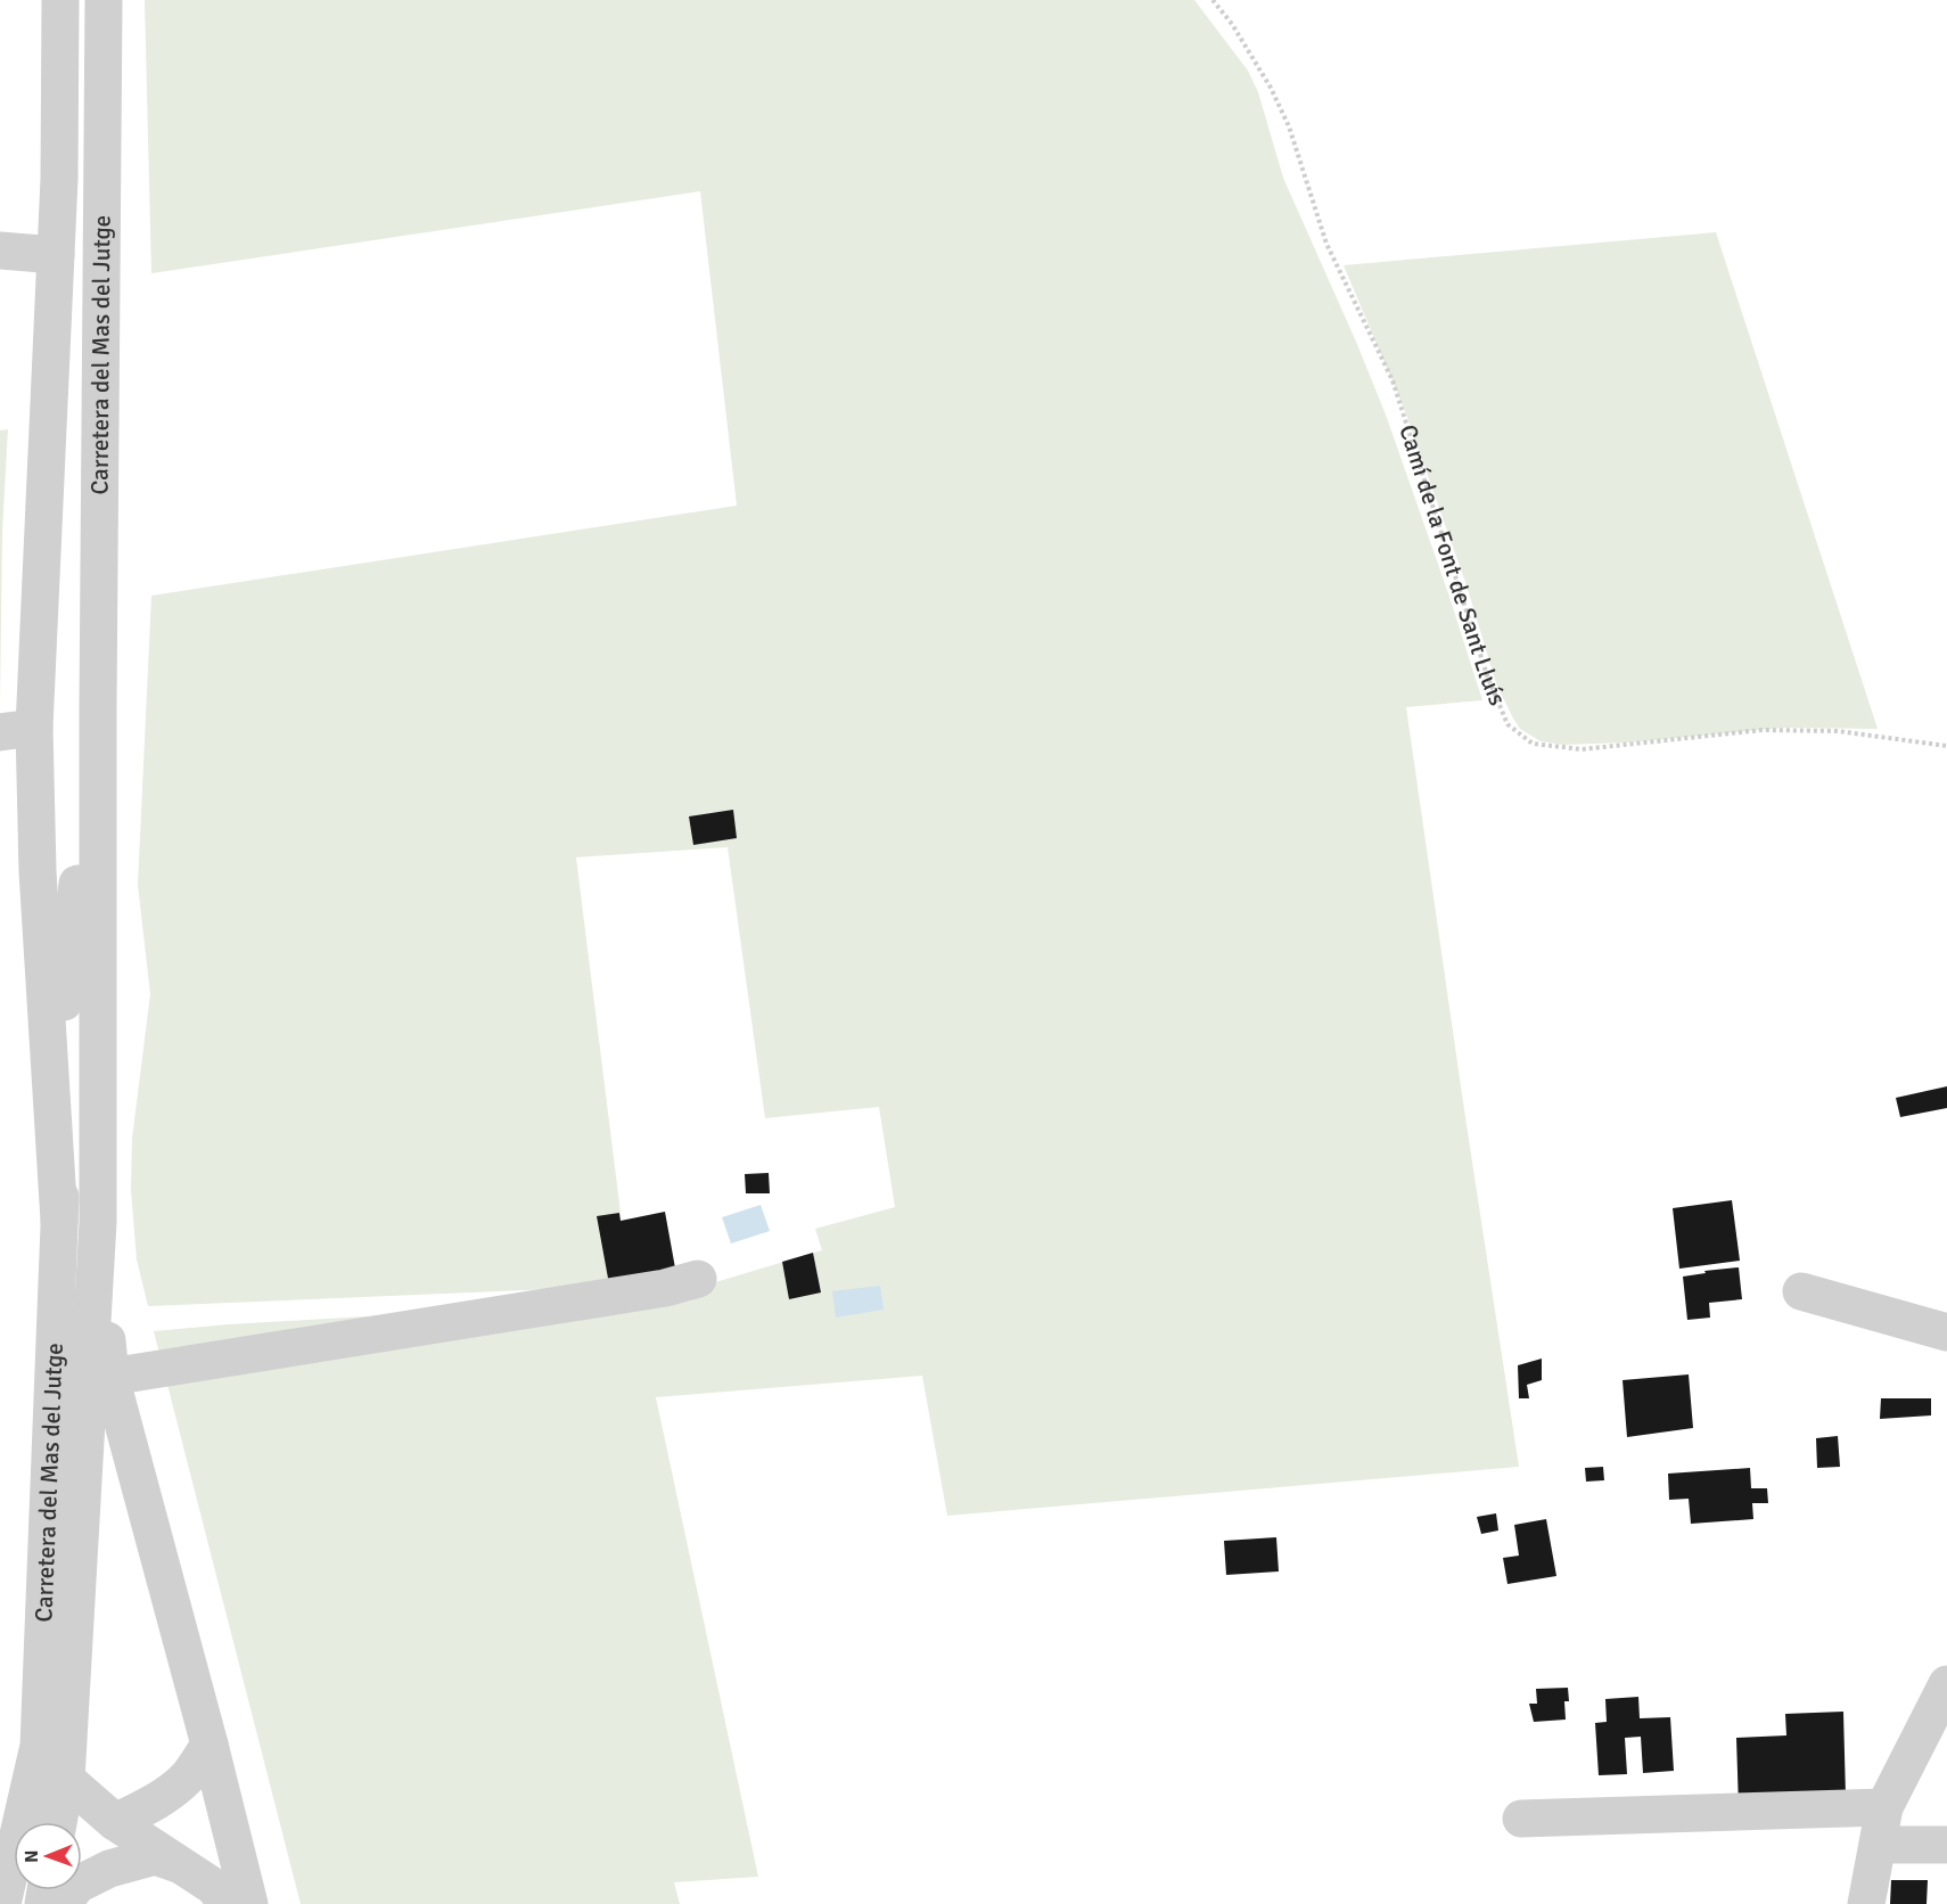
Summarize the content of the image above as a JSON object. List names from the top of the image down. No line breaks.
{"streets":{"street":["Carretera del Mas del Jutge"],"path":["Camí de la Font de Sant Lluís"]},"north":"left"}
